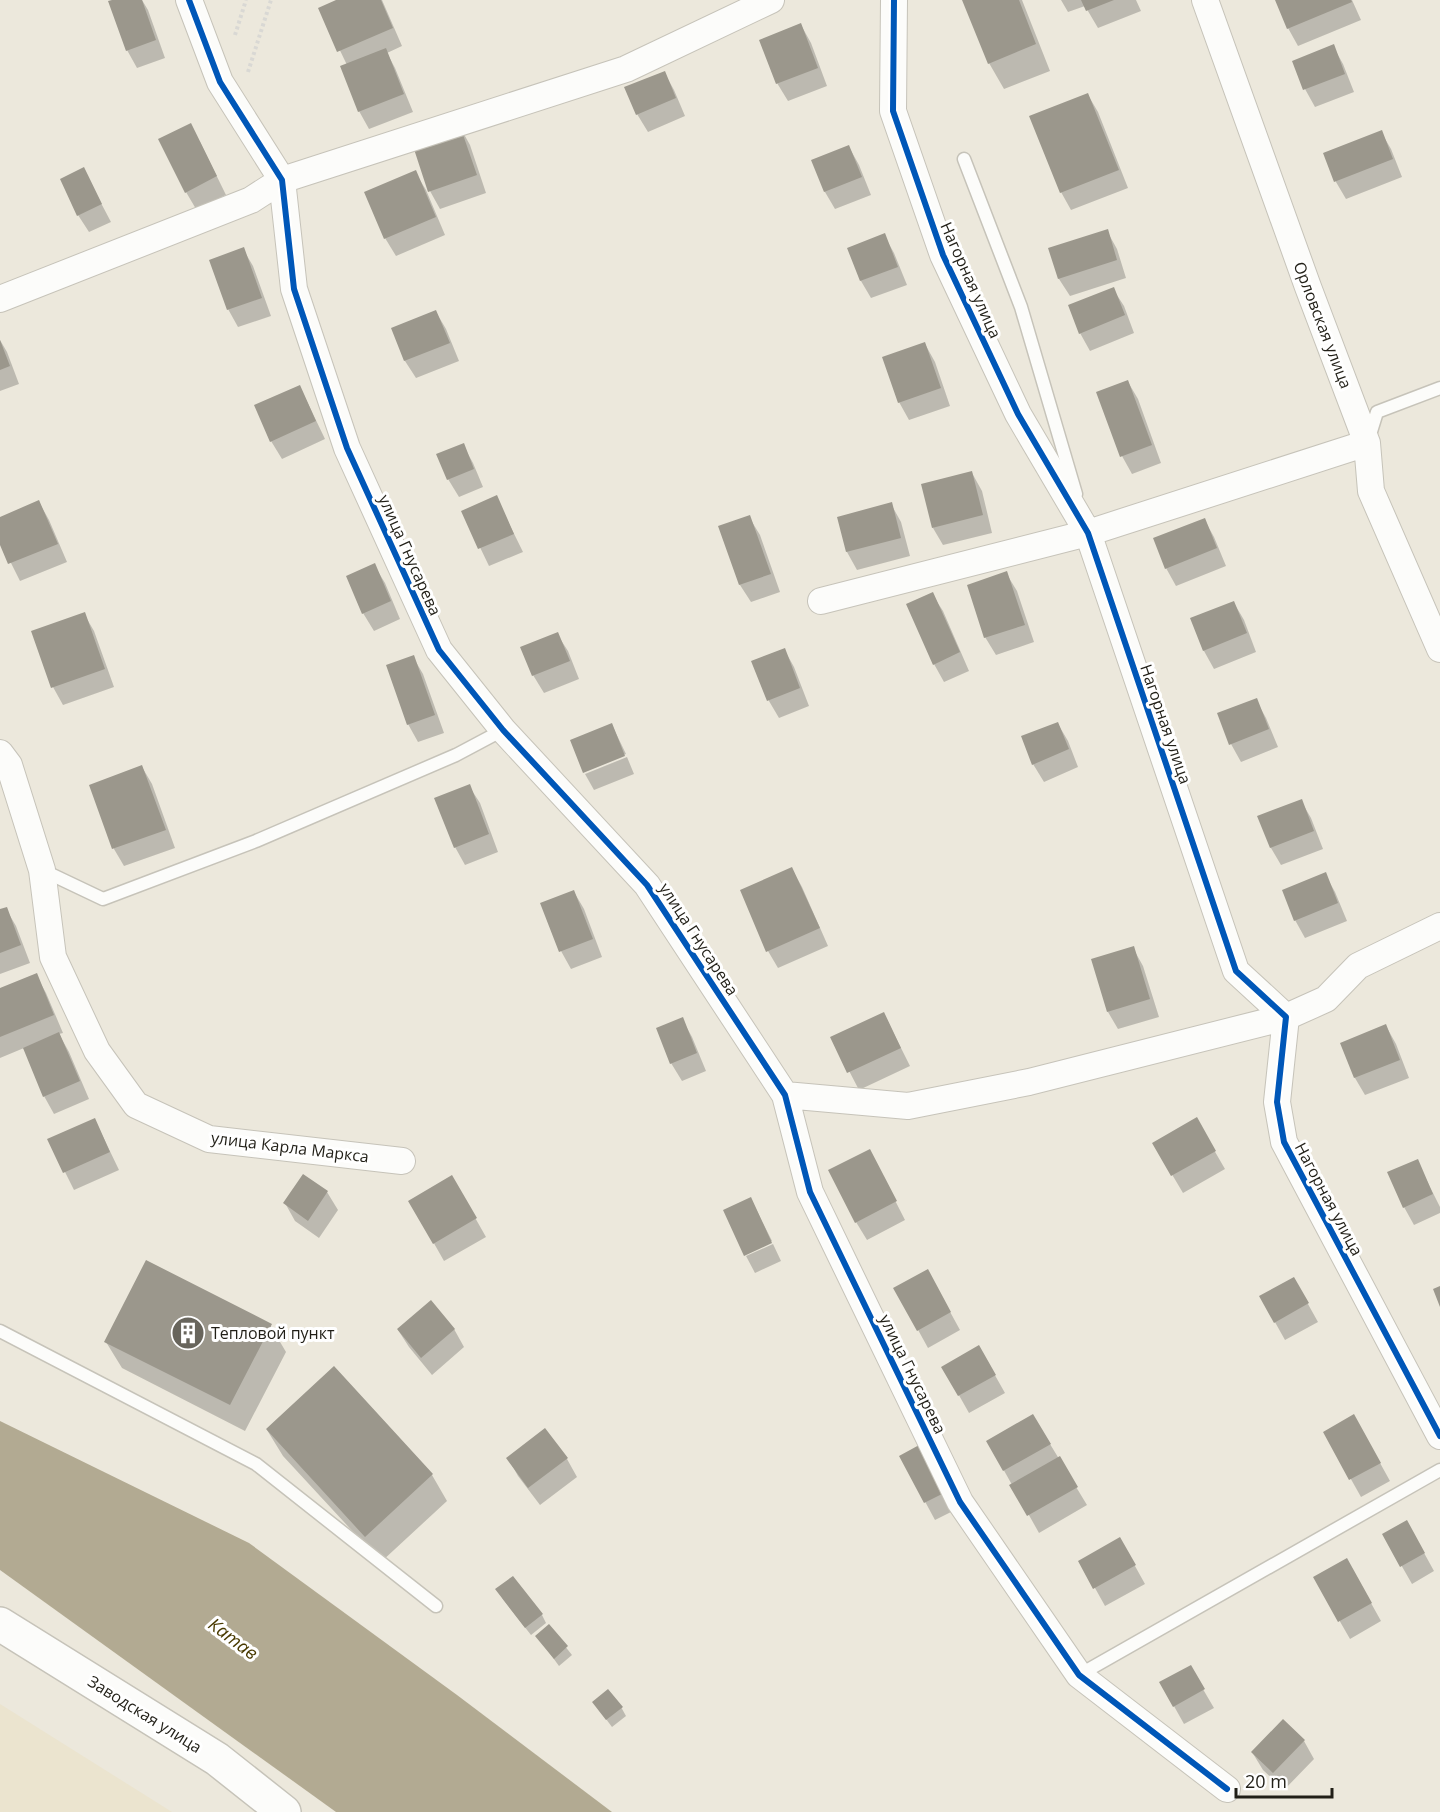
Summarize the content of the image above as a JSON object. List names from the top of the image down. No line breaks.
{"streets":{"street":["Нагорная улица","Орловская улица","улица Гнусарева","улица Карла Маркса","Заводская улица"]},"water":["Катав"],"places":{"building":["Тепловой пункт"]},"scale_bar":"20 m"}
